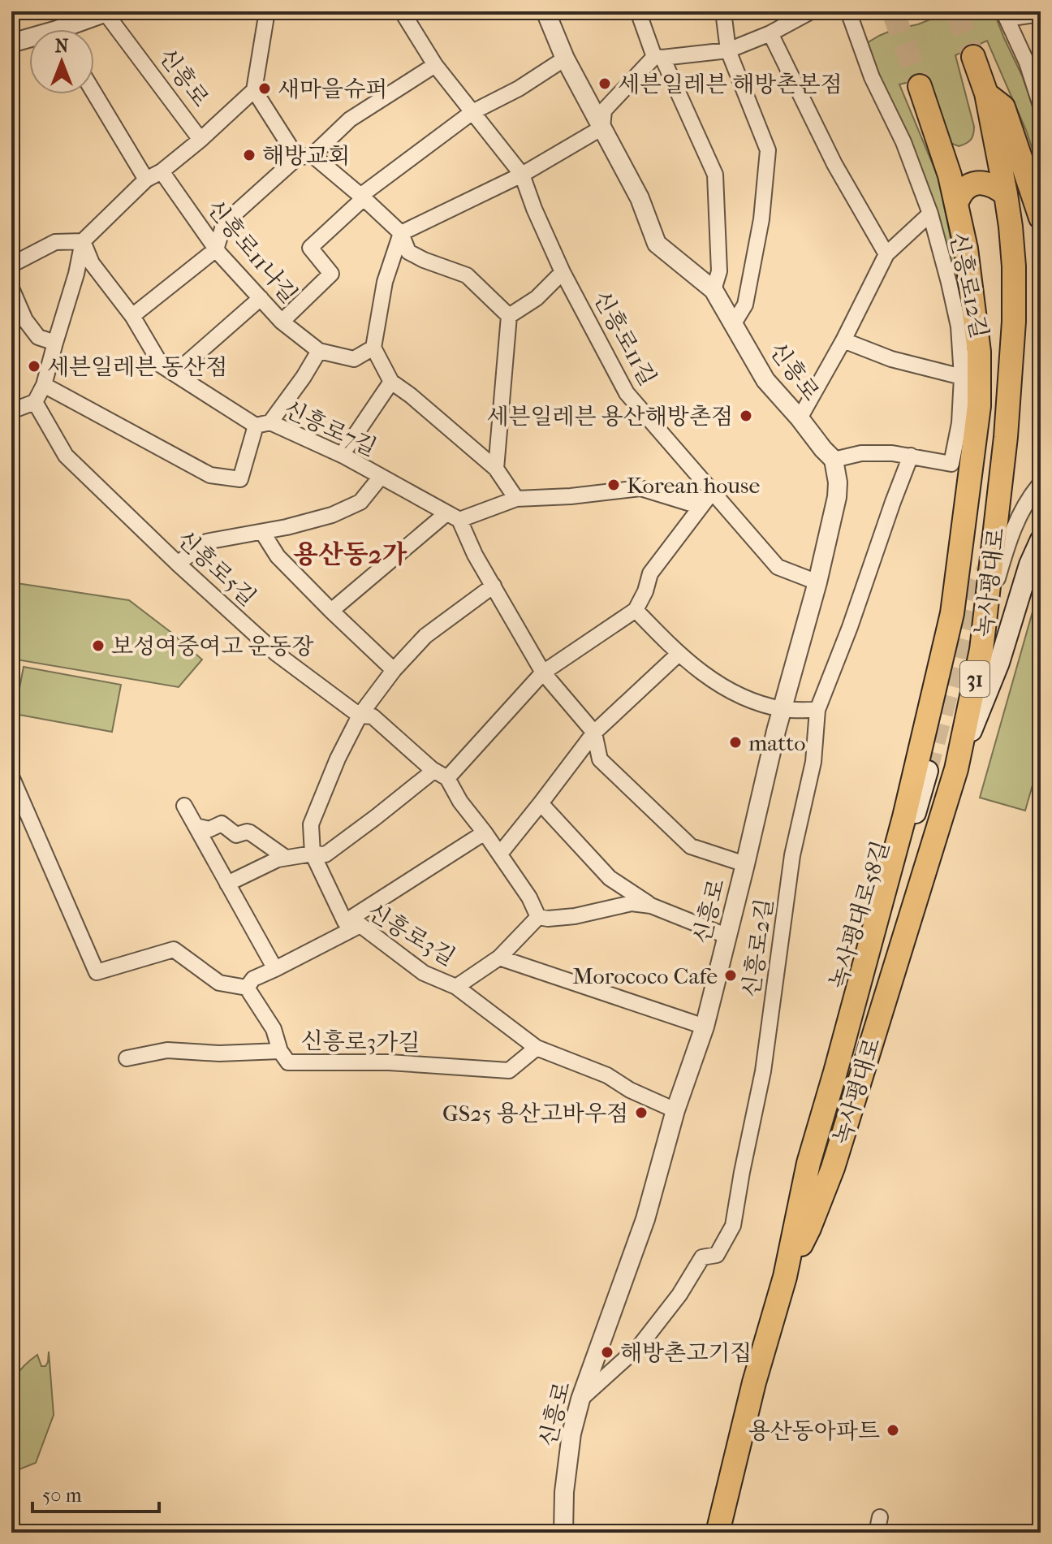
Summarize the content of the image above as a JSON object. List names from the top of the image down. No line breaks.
{"streets":{"main road":["녹사평대로","31","녹사평대로58길"],"street":["신흥로","신흥로11나길","신흥로12길","신흥로11길","신흥로7길","신흥로5길","신흥로3길","신흥로2길","신흥로3가길"]},"crossings":[["신흥로","신흥로12길"],["신흥로","신흥로11길"],["신흥로","신흥로3길"],["신흥로","신흥로2길"],["신흥로12길","신흥로2길"],["신흥로5길","신흥로3길"],["녹사평대로","녹사평대로58길"],["신흥로3길","신흥로3가길"]],"districts":["용산동2가"],"places":["세븐일레븐 해방촌본점","새마을슈퍼","해방교회","세븐일레븐 동산점","세븐일레븐 용산해방촌점","Korean house","보성여중여고 운동장","matto","Morococo Cafe","GS25 용산고바우점","해방촌고기집","용산동아파트"],"scale_bar":"50 m","north":"top"}
